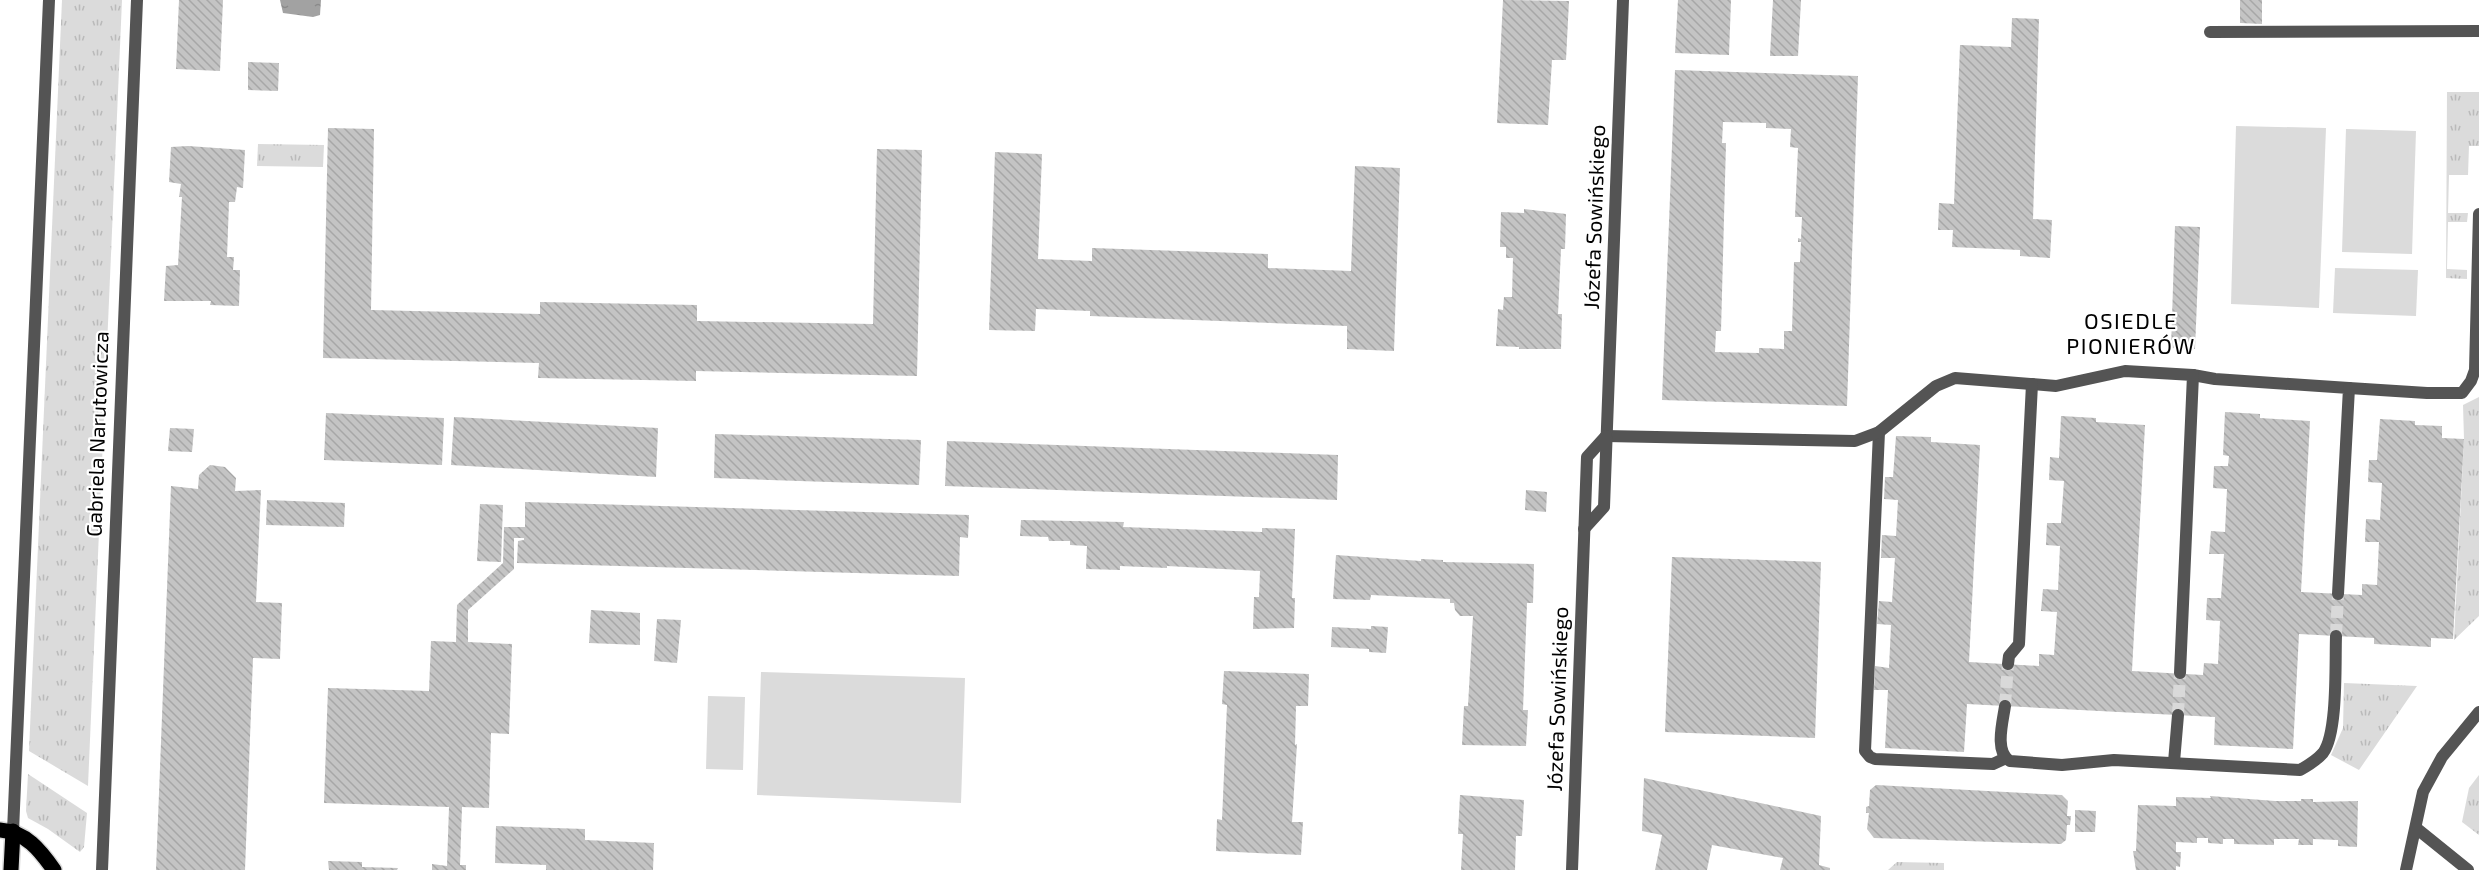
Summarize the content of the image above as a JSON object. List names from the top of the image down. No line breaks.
{"streets":{"street":["Józefa Sowińskiego","Gabriela Narutowicza"]},"districts":["OSIEDLE PIONIERÓW"]}
